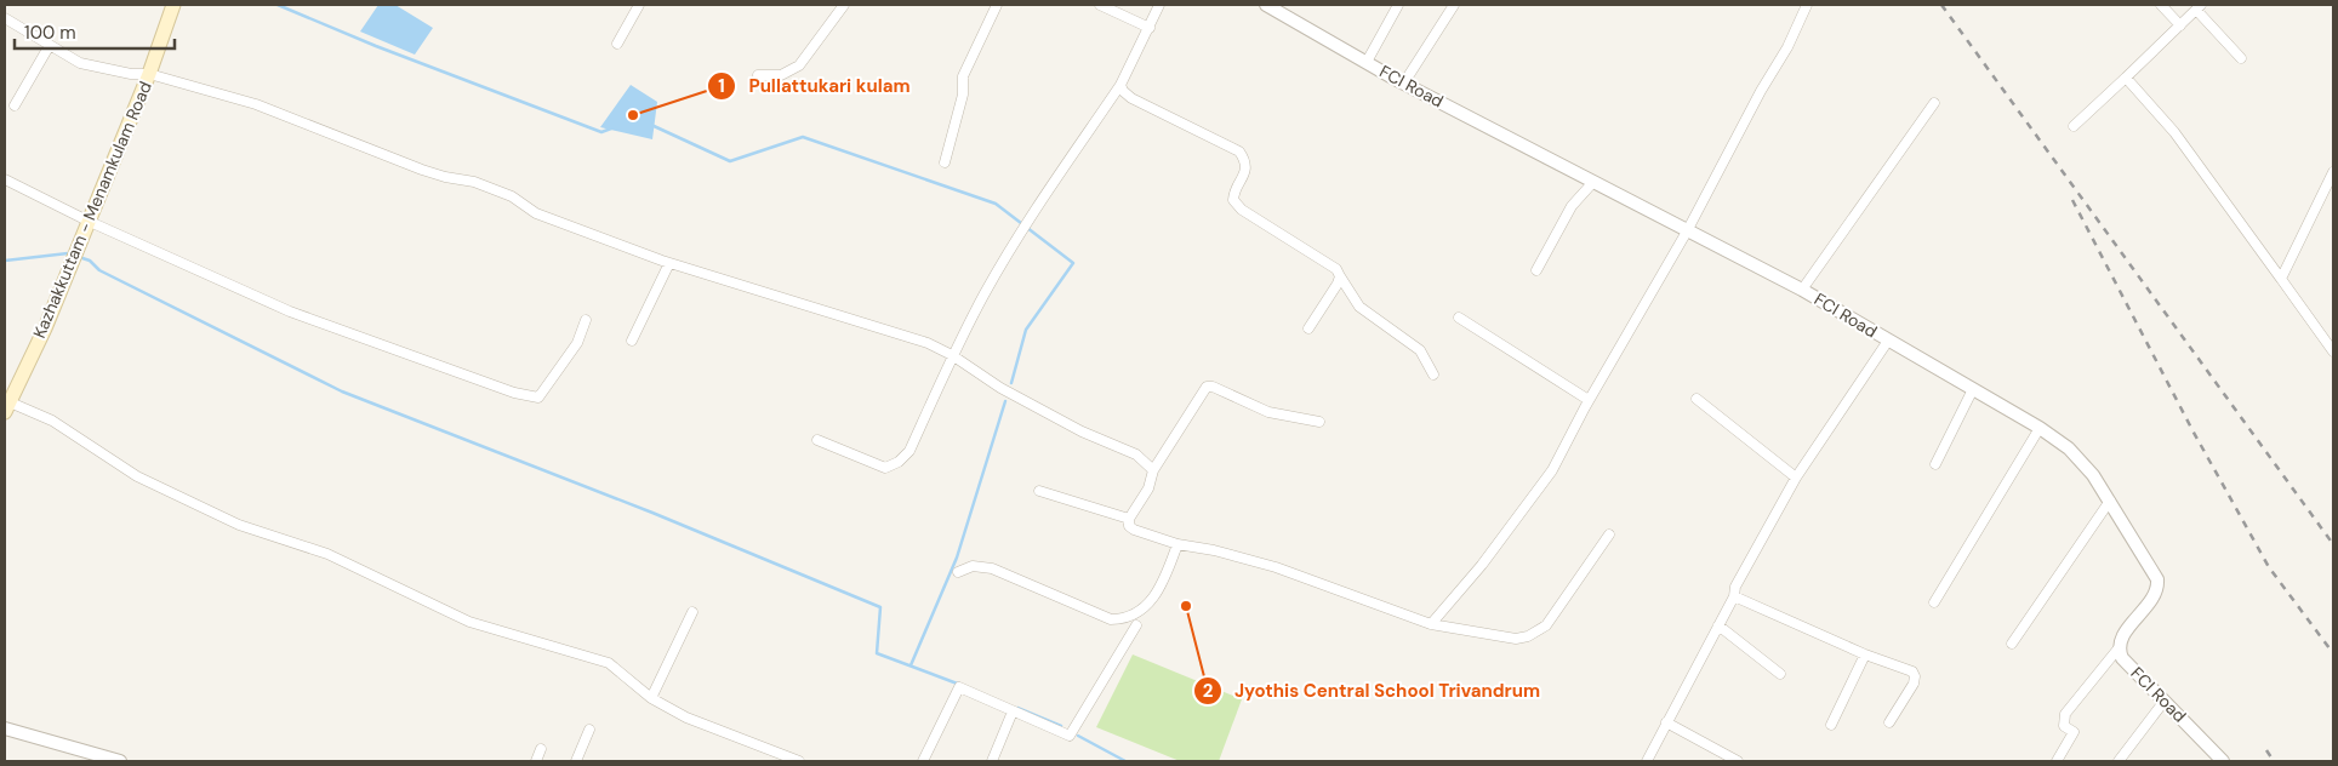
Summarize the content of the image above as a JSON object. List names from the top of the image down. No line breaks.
{"streets":{"main road":["Kazhakkuttam - Menamkulam Road"],"street":["FCI Road"]},"places":["Pullattukari kulam","Jyothis Central School Trivandrum"],"scale_bar":"100 m"}
